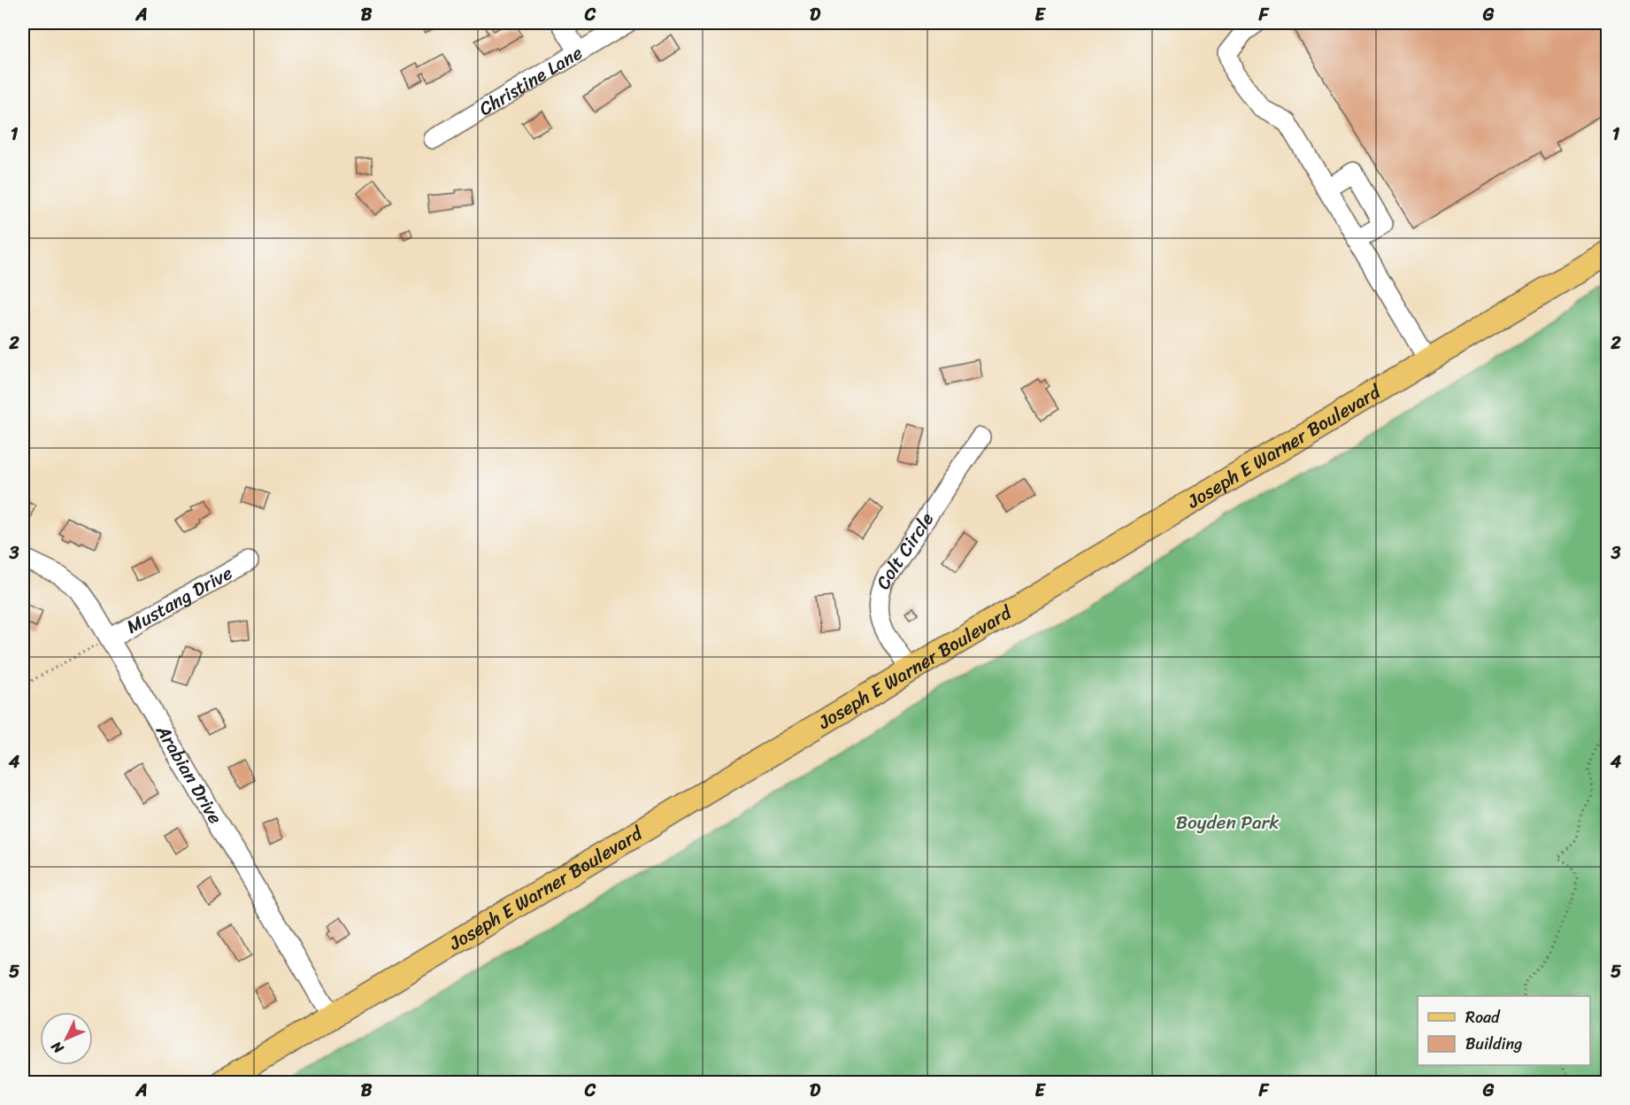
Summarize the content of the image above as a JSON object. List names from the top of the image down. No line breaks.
{"streets":{"main road":["Joseph E Warner Boulevard"],"street":["Christine Lane","Colt Circle","Mustang Drive","Arabian Drive"]},"crossings":[["Joseph E Warner Boulevard","Colt Circle"],["Joseph E Warner Boulevard","Arabian Drive"],["Mustang Drive","Arabian Drive"]],"parks":["Boyden Park"],"legend":["Road","Building"],"north":"bottom left","grid":{"columns":["A","B","C","D","E","F","G"],"rows":["1","2","3","4","5"]}}
